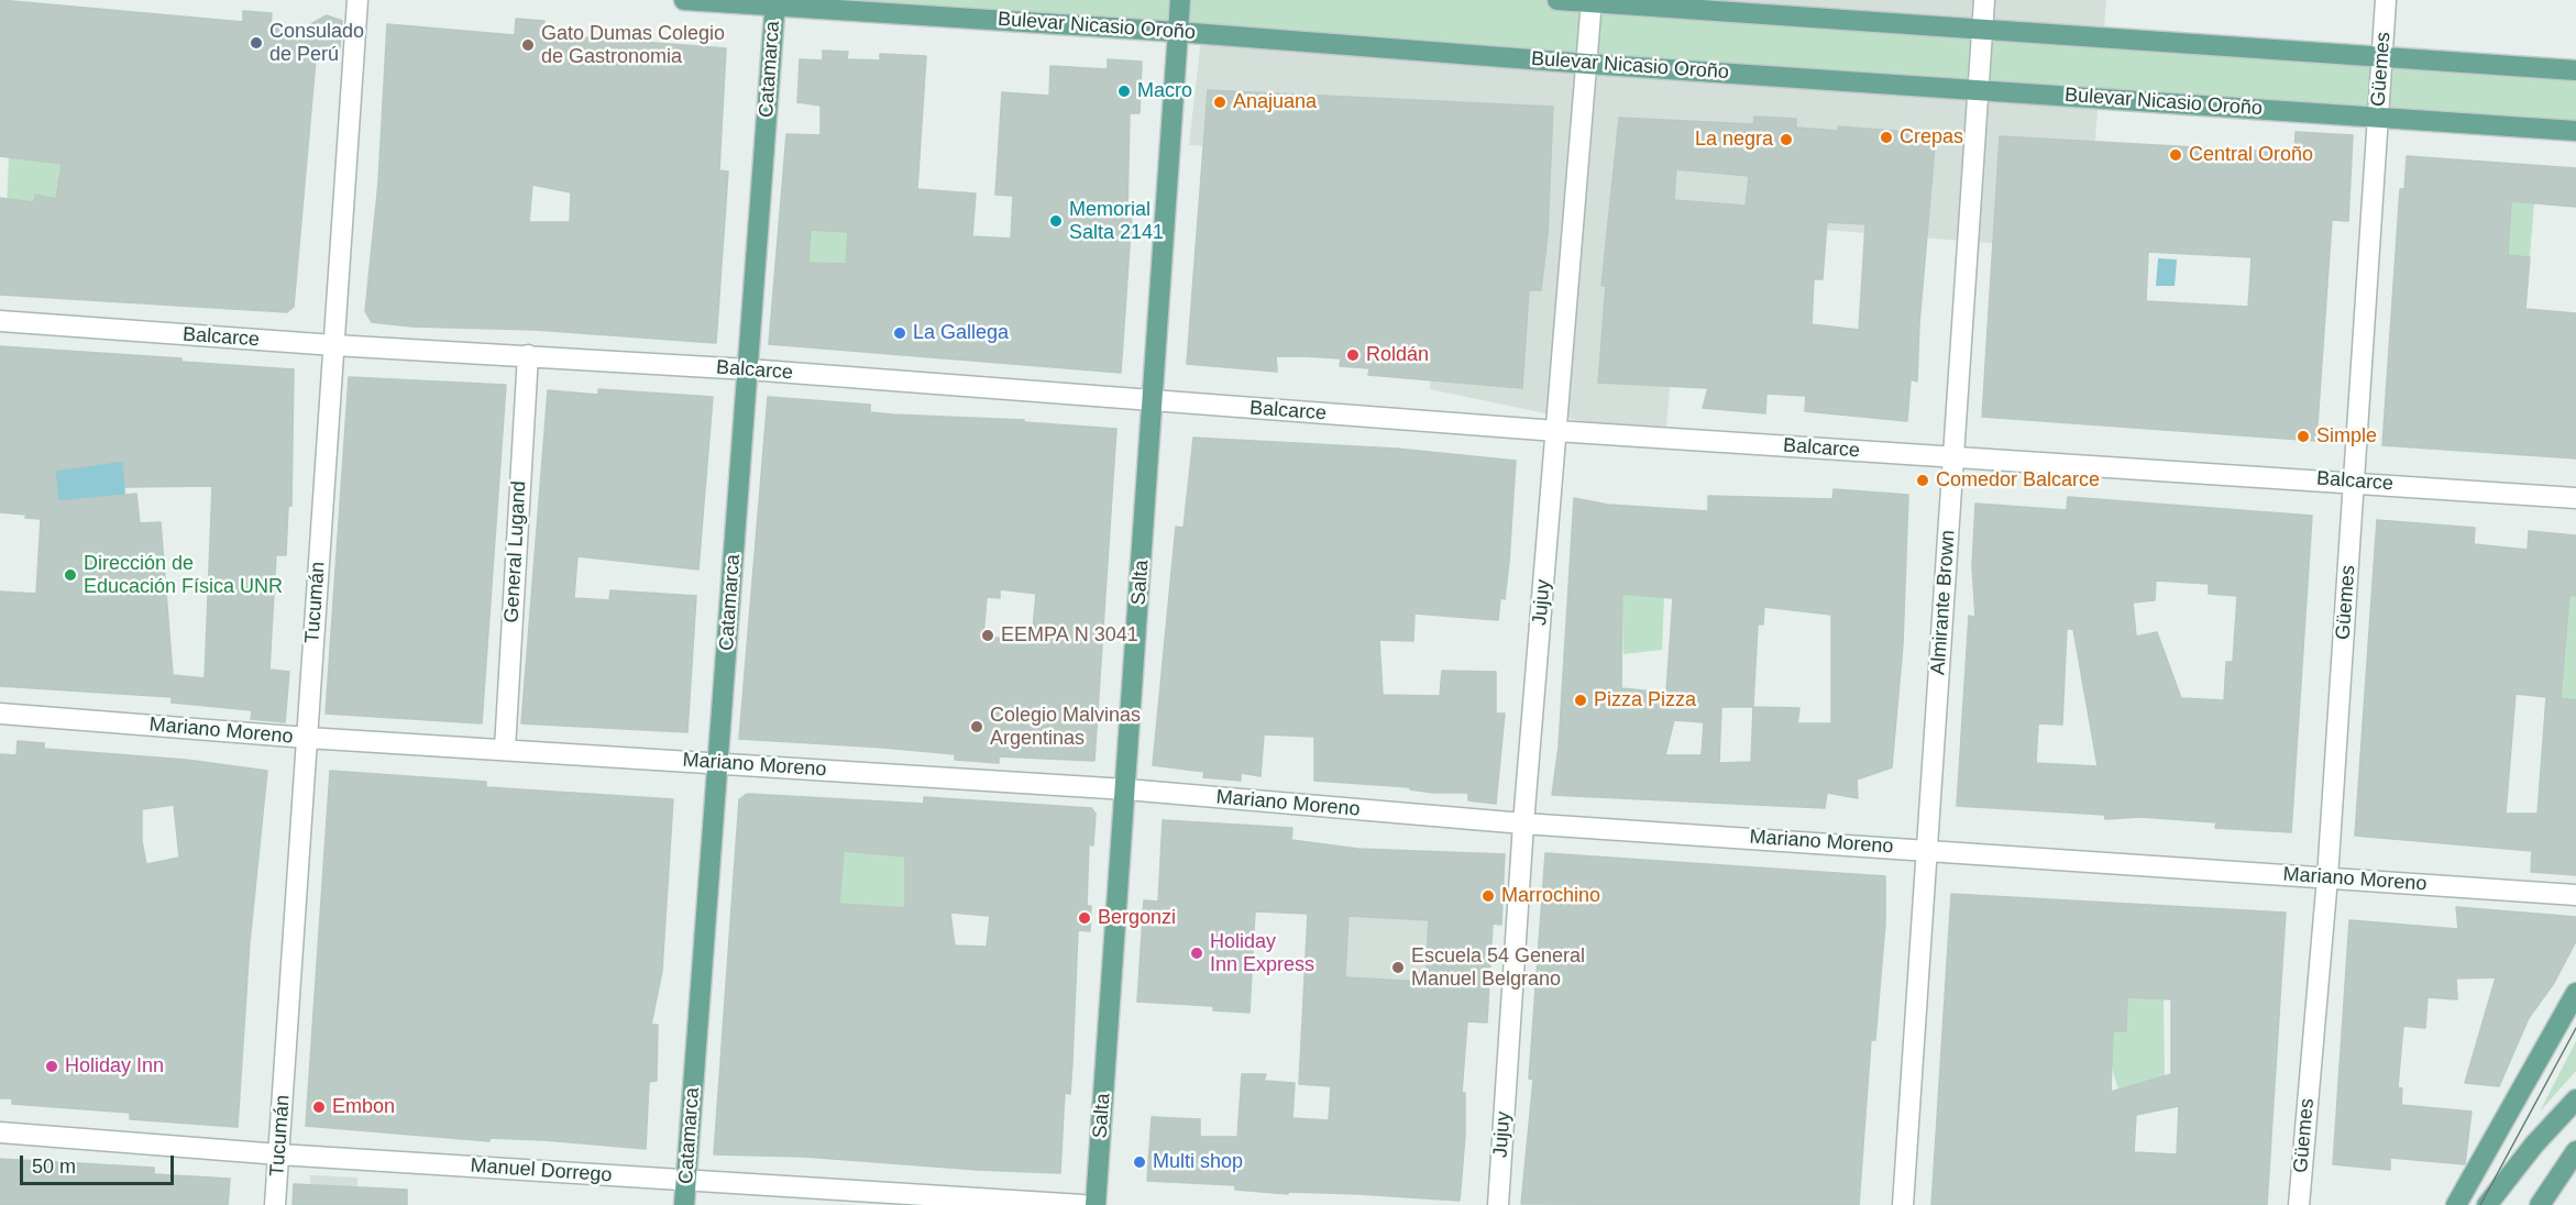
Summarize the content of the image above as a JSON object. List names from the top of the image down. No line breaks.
{"streets":{"main road":["Bulevar Nicasio Oroño","Catamarca","Salta"],"street":["Güemes","Balcarce","General Lugand","Tucumán","Jujuy","Almirante Brown","Mariano Moreno","Manuel Dorrego"]},"crossings":[["Bulevar Nicasio Oroño","Catamarca"],["Bulevar Nicasio Oroño","Güemes"],["Bulevar Nicasio Oroño","Salta"],["Bulevar Nicasio Oroño","Jujuy"],["Bulevar Nicasio Oroño","Almirante Brown"],["Catamarca","Balcarce"],["Catamarca","Mariano Moreno"],["Catamarca","Manuel Dorrego"],["Güemes","Balcarce"],["Güemes","Mariano Moreno"],["Balcarce","General Lugand"],["Balcarce","Salta"],["Balcarce","Tucumán"],["Balcarce","Jujuy"],["Balcarce","Almirante Brown"],["General Lugand","Mariano Moreno"],["Salta","Mariano Moreno"],["Tucumán","Mariano Moreno"],["Tucumán","Manuel Dorrego"],["Jujuy","Mariano Moreno"],["Almirante Brown","Mariano Moreno"]],"places":["Consulado de Perú","Gato Dumas Colegio de Gastronomia","Macro","Anajuana","Crepas","La negra","Central Oroño","Memorial Salta 2141","La Gallega","Roldán","Simple","Comedor Balcarce","Dirección de Educación Física UNR","EEMPA N 3041","Pizza Pizza","Colegio Malvinas Argentinas","Marrochino","Bergonzi","Holiday Inn Express","Escuela 54 General Manuel Belgrano","Holiday Inn","Embon","Multi shop"],"scale_bar":"50 m"}
